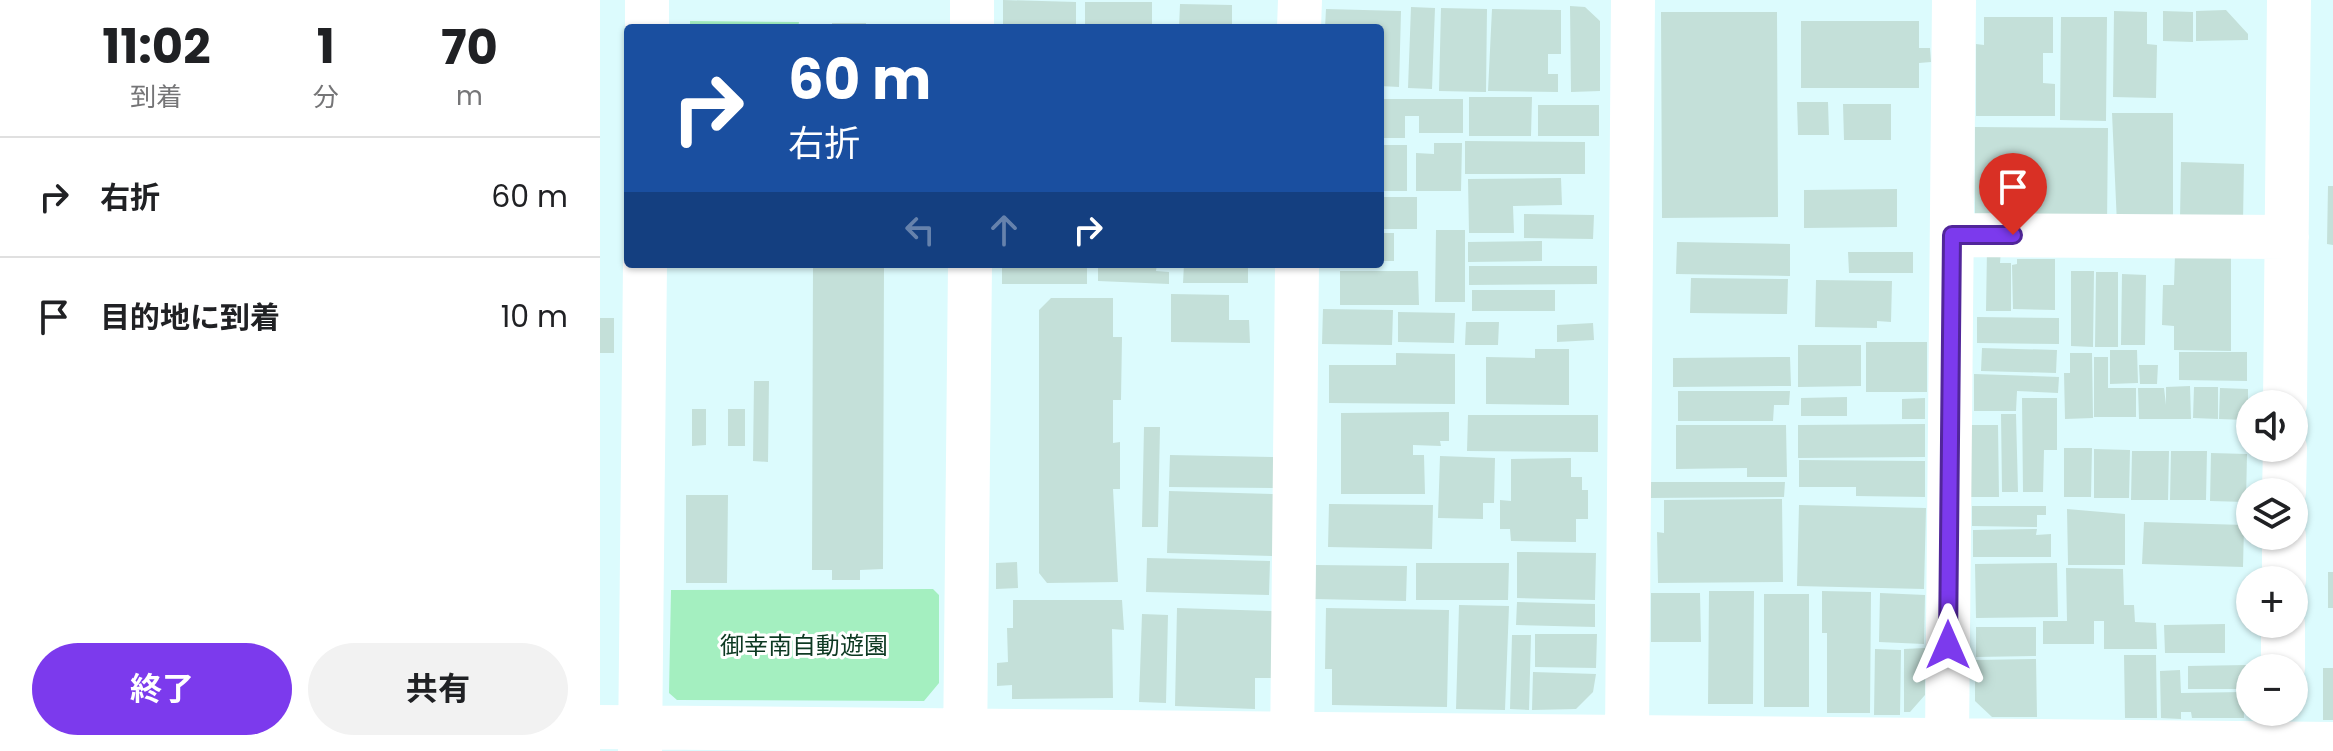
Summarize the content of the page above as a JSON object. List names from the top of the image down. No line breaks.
{"parks":["御幸南自動遊園"],"page":{"eta":["11:02","到着","1","分","70","m"],"turn":["60 m","右折"],"list":[{"name":"右折","value":"60 m"},{"name":"目的地に到着","value":"10 m"}],"map_buttons":["+","−"],"buttons":["終了","共有"]}}
